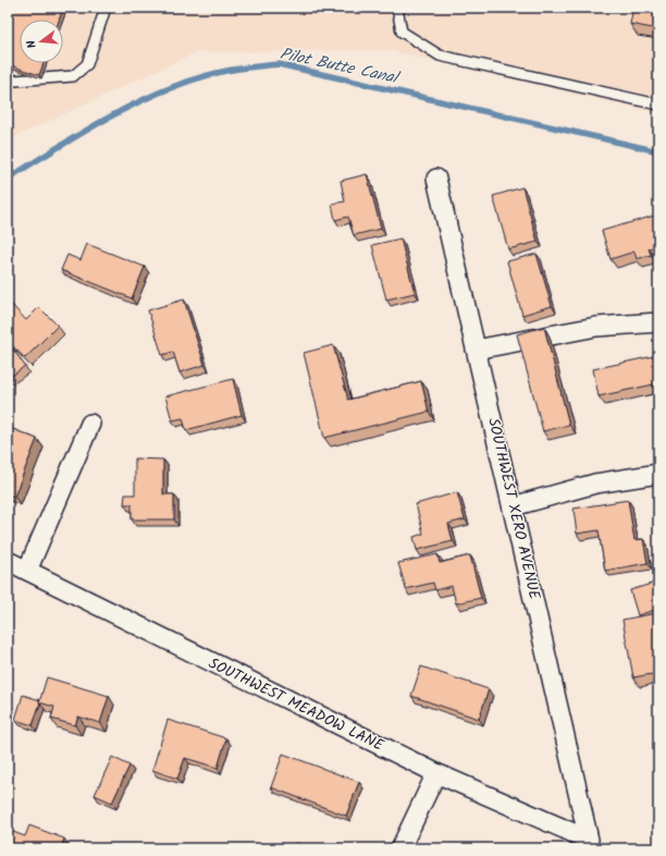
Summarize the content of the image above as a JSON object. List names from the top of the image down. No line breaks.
{"streets":{"street":["SOUTHWEST XERO AVENUE","SOUTHWEST MEADOW LANE"]},"crossings":[["SOUTHWEST XERO AVENUE","SOUTHWEST MEADOW LANE"]],"water":["Pilot Butte Canal"],"north":"left"}
